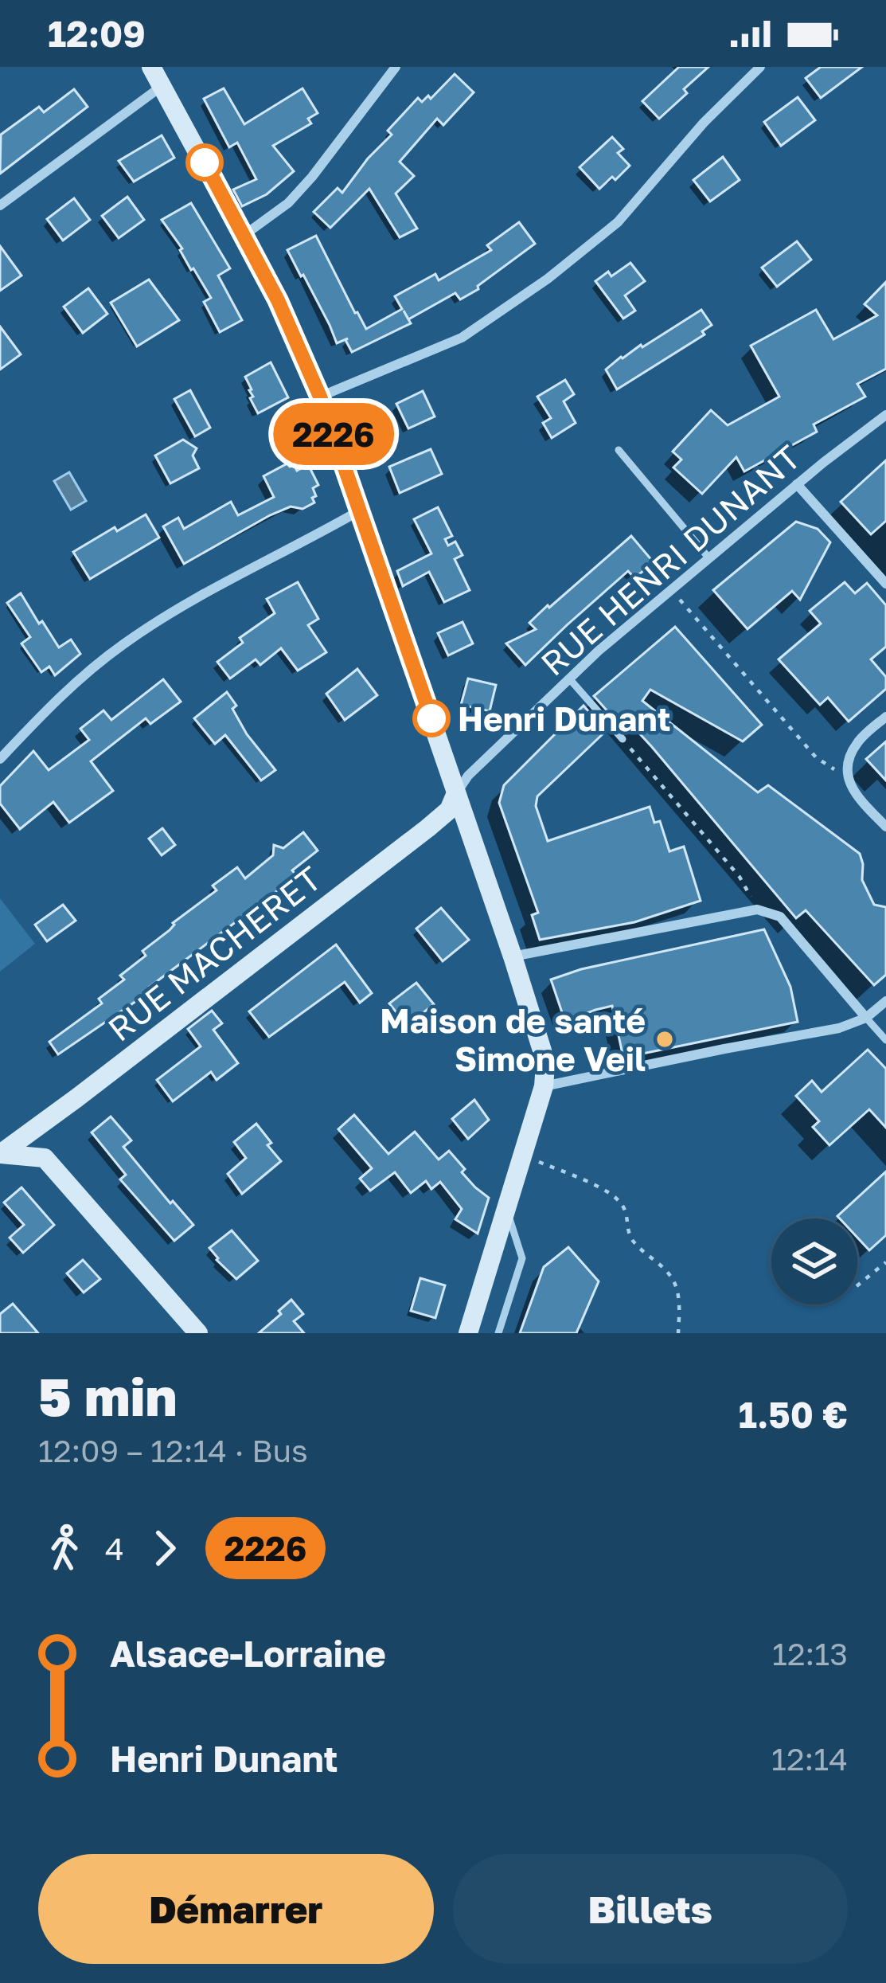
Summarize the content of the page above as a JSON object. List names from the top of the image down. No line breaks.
{"streets":{"street":["RUE HENRI DUNANT","RUE MACHERET"]},"crossings":[["RUE HENRI DUNANT","RUE MACHERET"]],"places":["Henri Dunant","Maison de santé Simone Veil"],"lines":["bus line 2226"],"page":{"status":"12:09","on_map":"2226","heading":["5 min","12:09 – 12:14 · Bus","1.50 €"],"legs":["4","2226"],"list":[{"name":"Alsace-Lorraine","value":"12:13"},{"name":"Henri Dunant","value":"12:14"}],"buttons":["Démarrer","Billets"]}}
